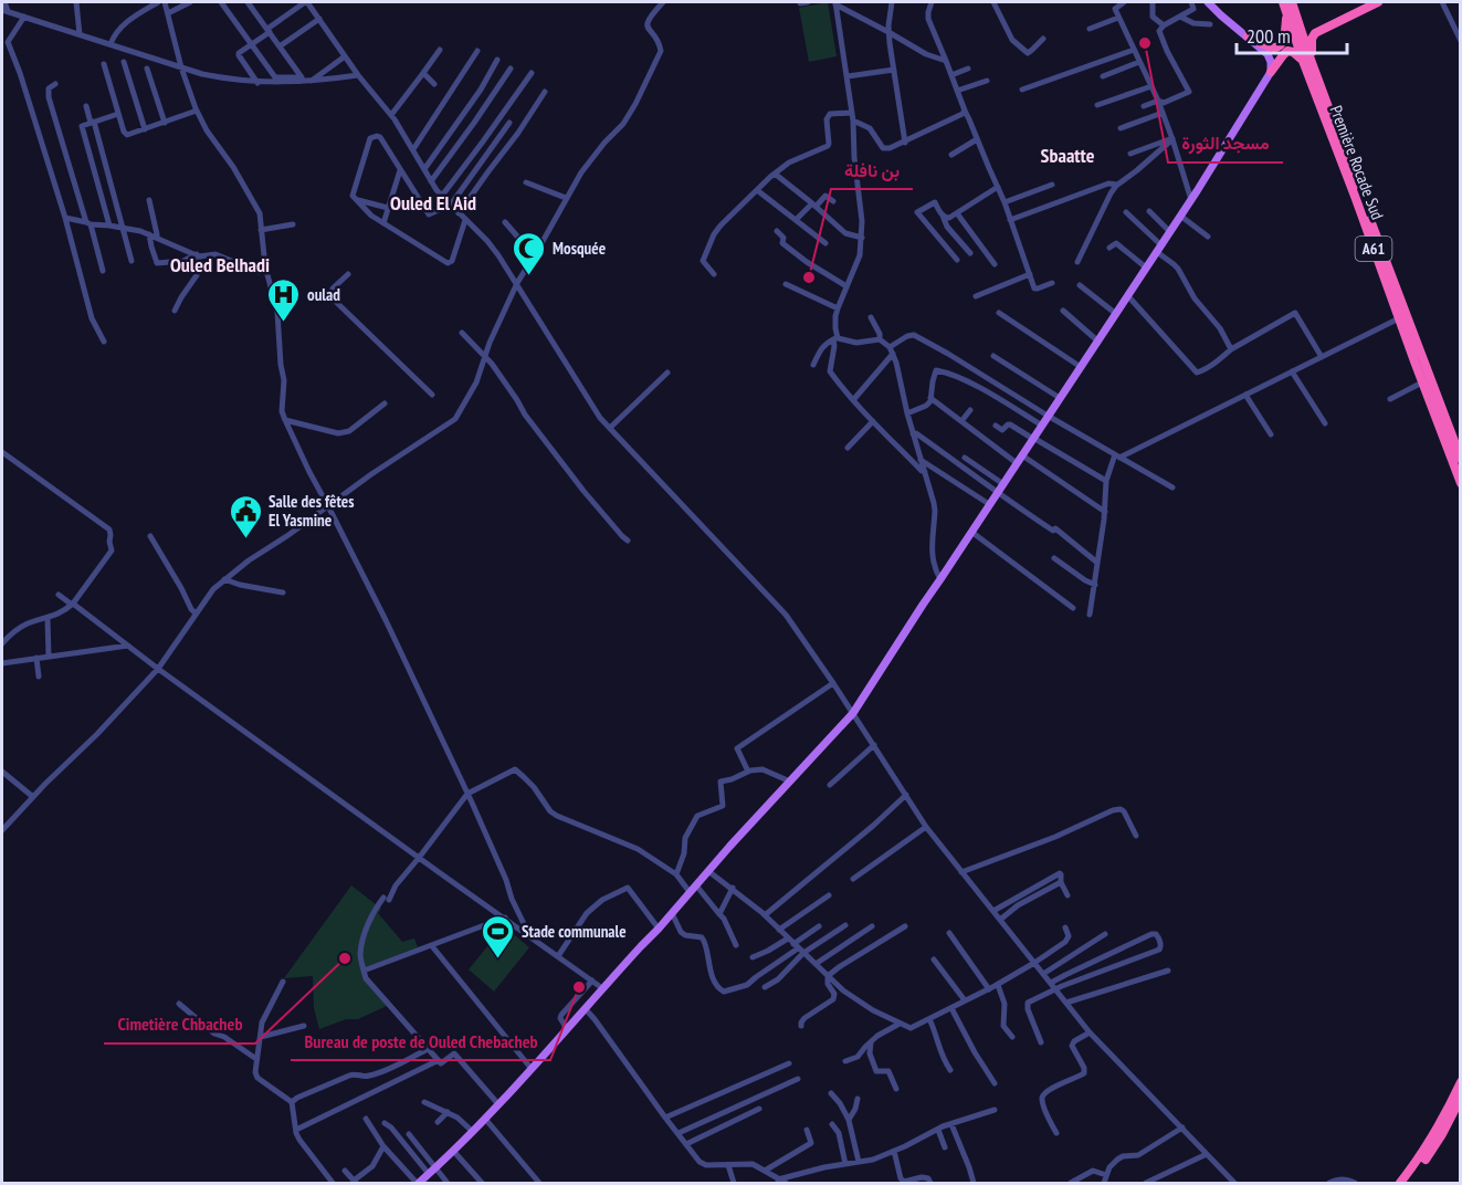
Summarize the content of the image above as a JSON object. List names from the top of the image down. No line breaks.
{"streets":{"highway":["Première Rocade Sud","A61"]},"districts":["Sbaatte","Ouled El Aid","Ouled Belhadi"],"places":{"other":["مسجد الثورة","بن نافلة","Cimetière Chbacheb","Bureau de poste de Ouled Chebacheb"],"mosque":["Mosquée"],"hospital":["oulad"],"public building":["Salle des fêtes El Yasmine"],"sports":["Stade communale"]},"scale_bar":"200 m"}
